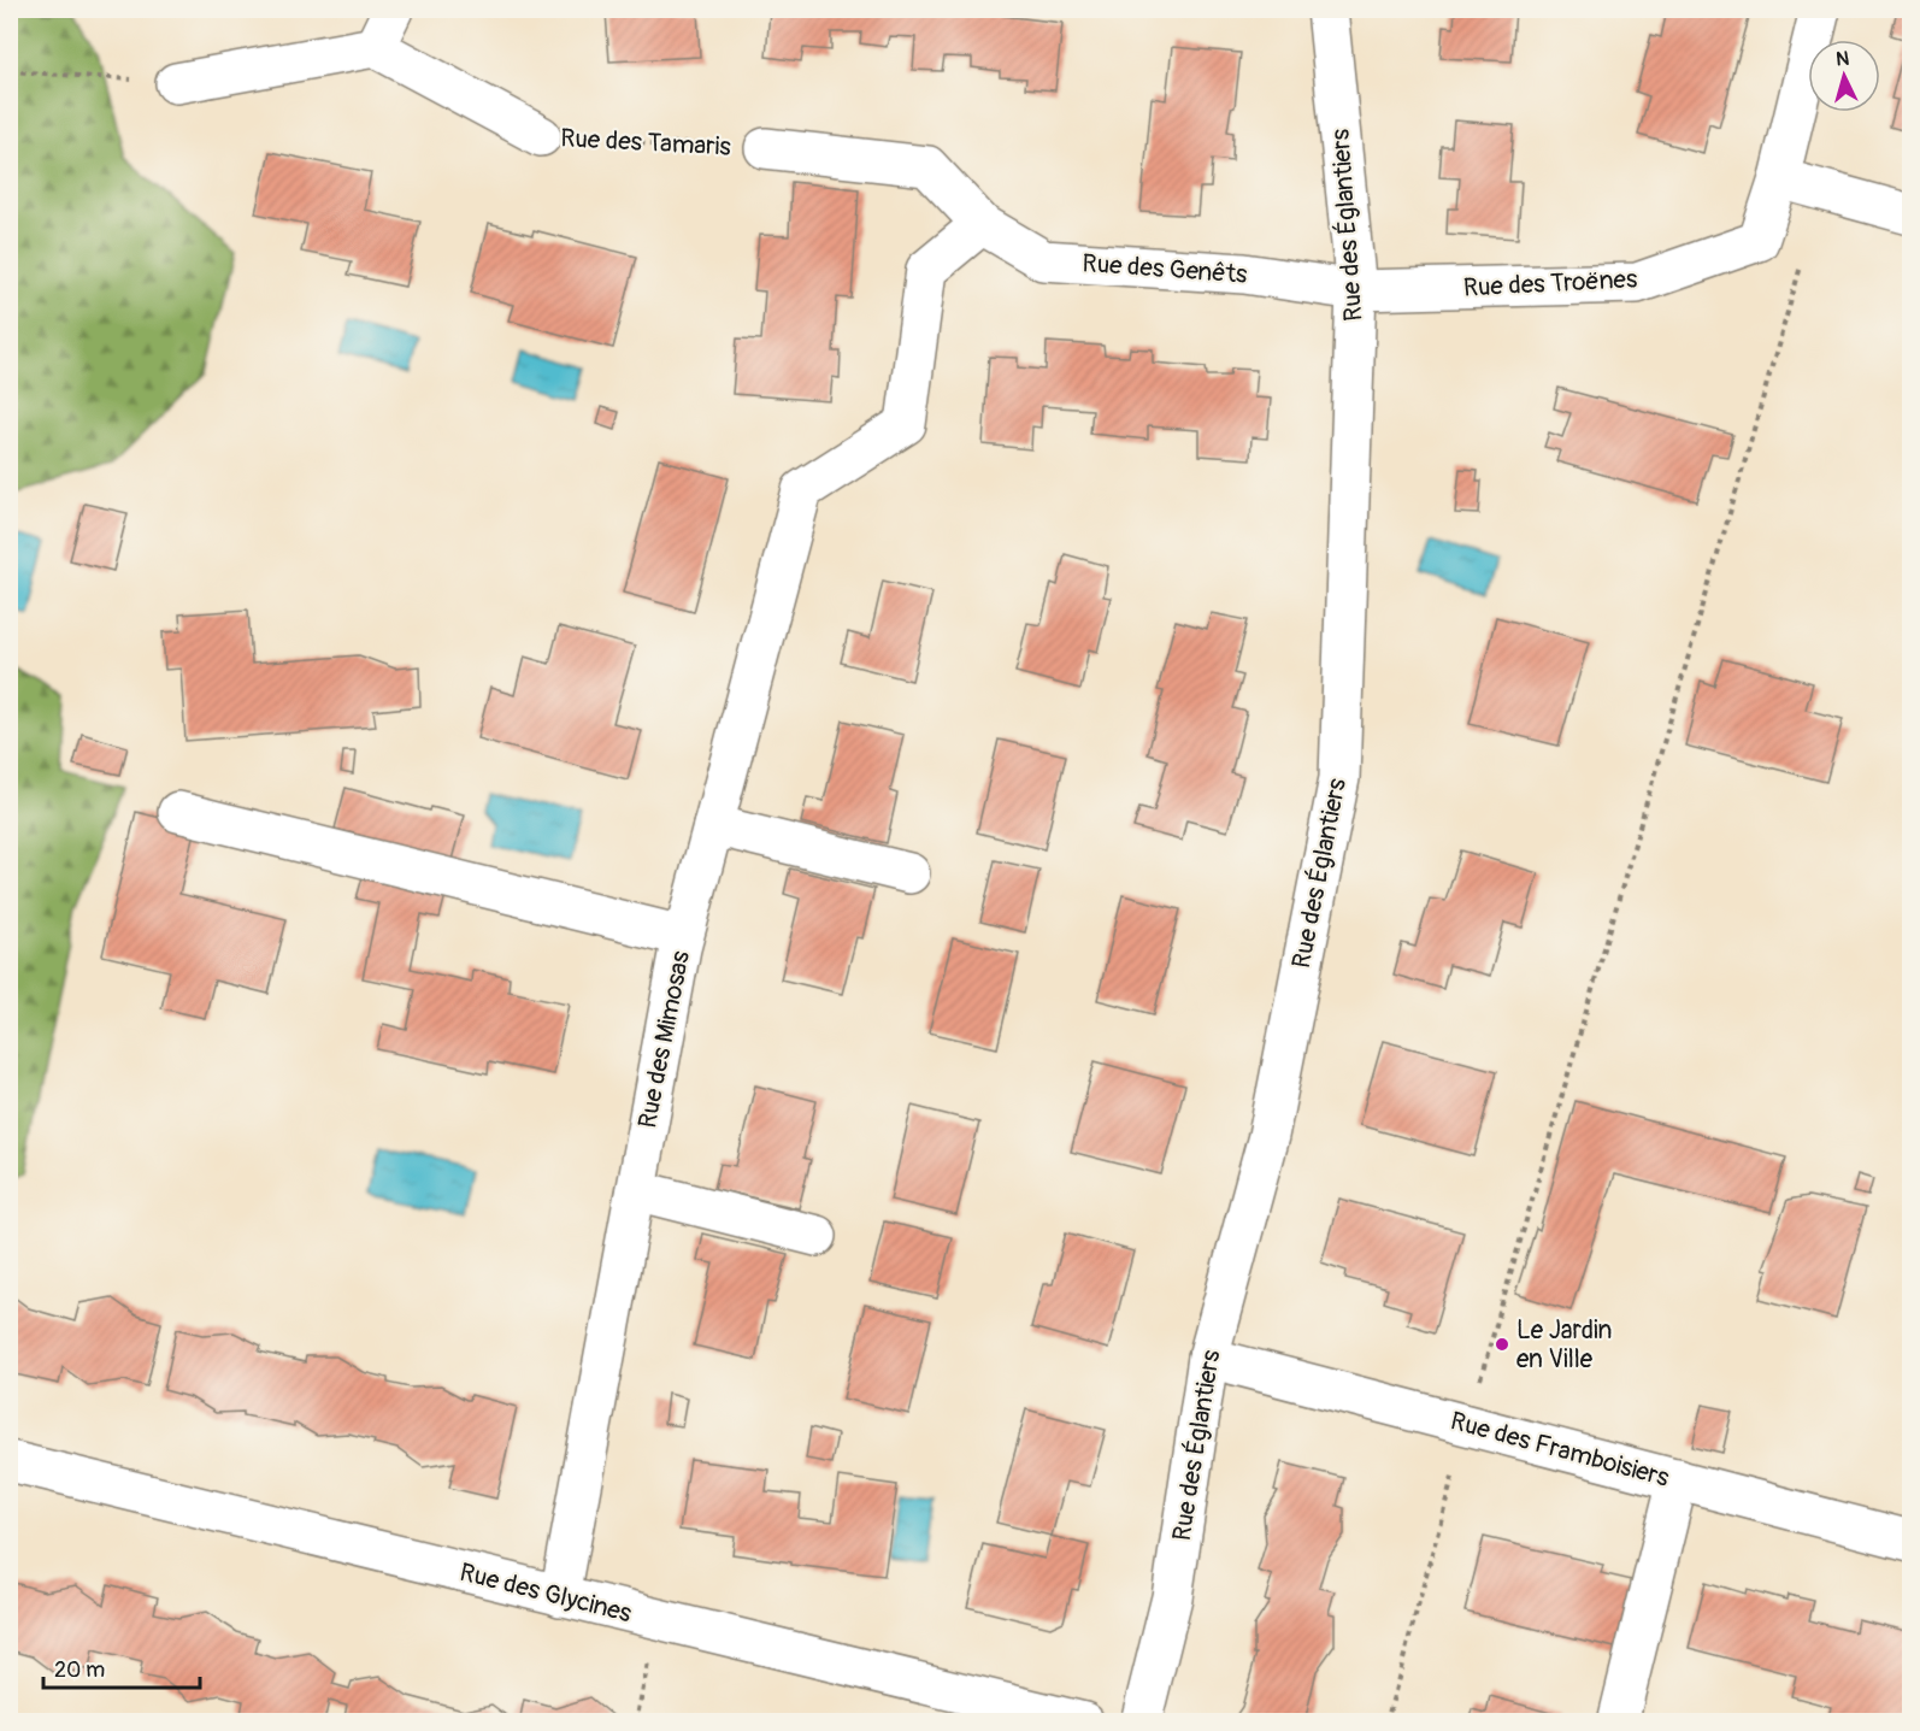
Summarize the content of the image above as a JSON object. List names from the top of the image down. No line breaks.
{"streets":{"street":["Rue des Tamaris","Rue des Églantiers","Rue des Genêts","Rue des Troënes","Rue des Mimosas","Rue des Framboisiers","Rue des Glycines"]},"crossings":[["Rue des Tamaris","Rue des Genêts"],["Rue des Églantiers","Rue des Genêts"],["Rue des Églantiers","Rue des Troënes"],["Rue des Églantiers","Rue des Framboisiers"],["Rue des Genêts","Rue des Troënes"],["Rue des Genêts","Rue des Mimosas"],["Rue des Mimosas","Rue des Glycines"]],"places":["Le Jardin en Ville"],"scale_bar":"20 m","north":"top"}
